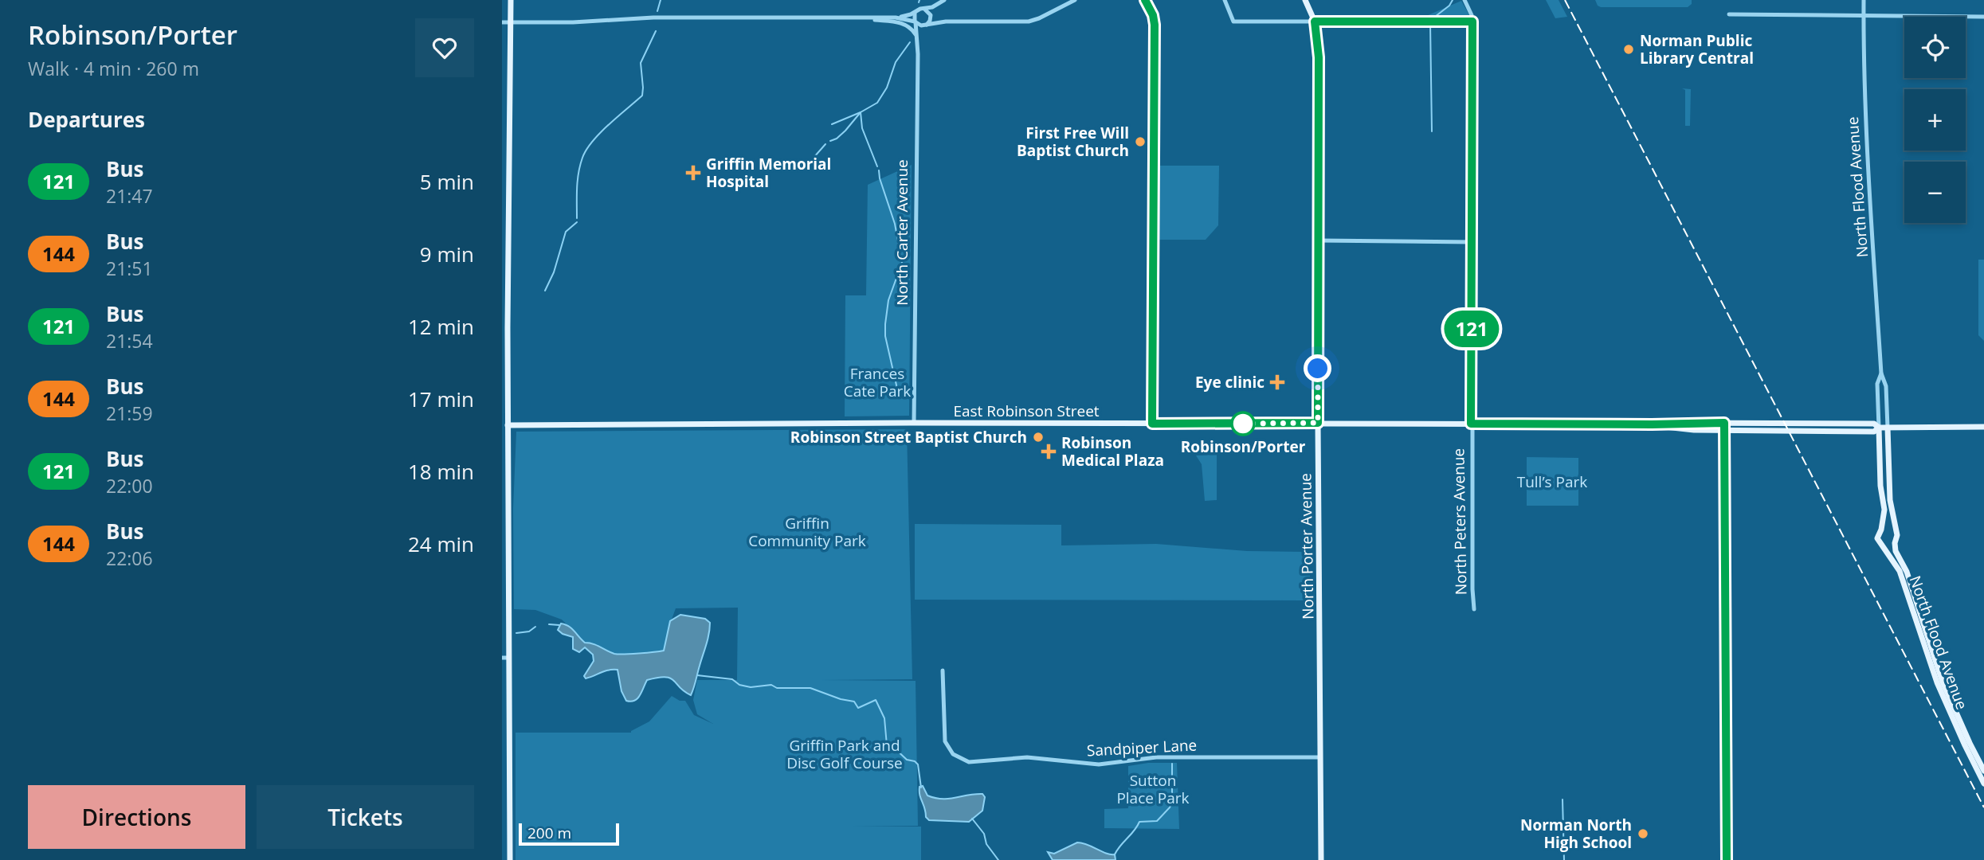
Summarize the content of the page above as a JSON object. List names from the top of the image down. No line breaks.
{"streets":{"main road":["North Flood Avenue","East Robinson Street","North Porter Avenue"],"street":["North Carter Avenue","North Peters Avenue","Sandpiper Lane"]},"crossings":[["North Carter Avenue","East Robinson Street"],["East Robinson Street","North Peters Avenue"],["East Robinson Street","North Porter Avenue"],["North Porter Avenue","Sandpiper Lane"]],"parks":["Frances Cate Park","Tull’s Park","Griffin Community Park","Griffin Park and Disc Golf Course","Sutton Place Park"],"places":{"other":["Norman Public Library Central","First Free Will Baptist Church","Robinson/Porter","Robinson Street Baptist Church","Norman North High School"],"health":["Griffin Memorial Hospital","Eye clinic","Robinson Medical Plaza"]},"lines":["bus line 121"],"scale_bar":"200 m","page":{"heading":[["Robinson/Porter","Walk · 4 min · 260 m"],"Departures"],"on_map":"121","map_buttons":["+","−"],"list":[{"mark":"121","name":"Bus","note":"21:47","value":"5 min"},{"mark":"144","name":"Bus","note":"21:51","value":"9 min"},{"mark":"121","name":"Bus","note":"21:54","value":"12 min"},{"mark":"144","name":"Bus","note":"21:59","value":"17 min"},{"mark":"121","name":"Bus","note":"22:00","value":"18 min"},{"mark":"144","name":"Bus","note":"22:06","value":"24 min"}],"buttons":["Directions","Tickets"],"scale":"200 m"}}
